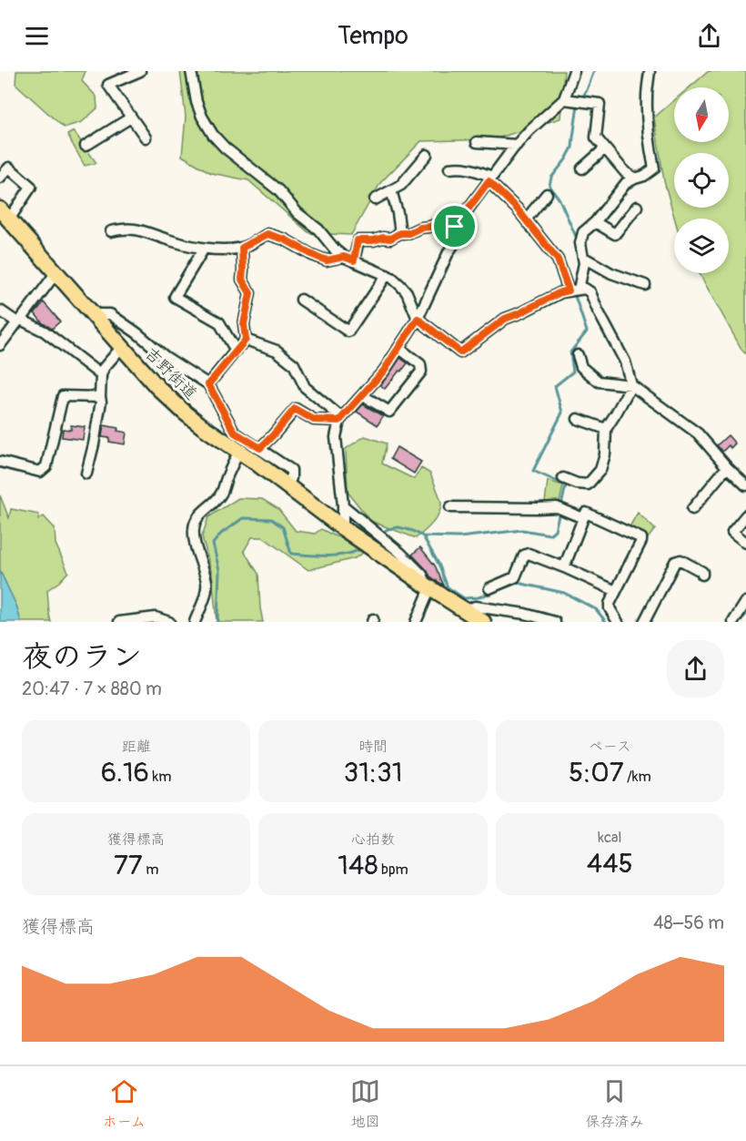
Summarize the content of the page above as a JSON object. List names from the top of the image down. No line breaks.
{"streets":{"highway":["吉野街道"]},"north":"bottom","page":{"header":"Tempo","heading":["夜のラン","20:47 · 7 × 880 m"],"stats":[["距離","6.16 km"],["時間","31:31"],["ペース","5:07 /km"],["獲得標高","77 m"],["心拍数","148 bpm"],["kcal","445"]],"chart":["獲得標高","48–56 m"],"tabs":["ホーム","地図","保存済み"]}}
